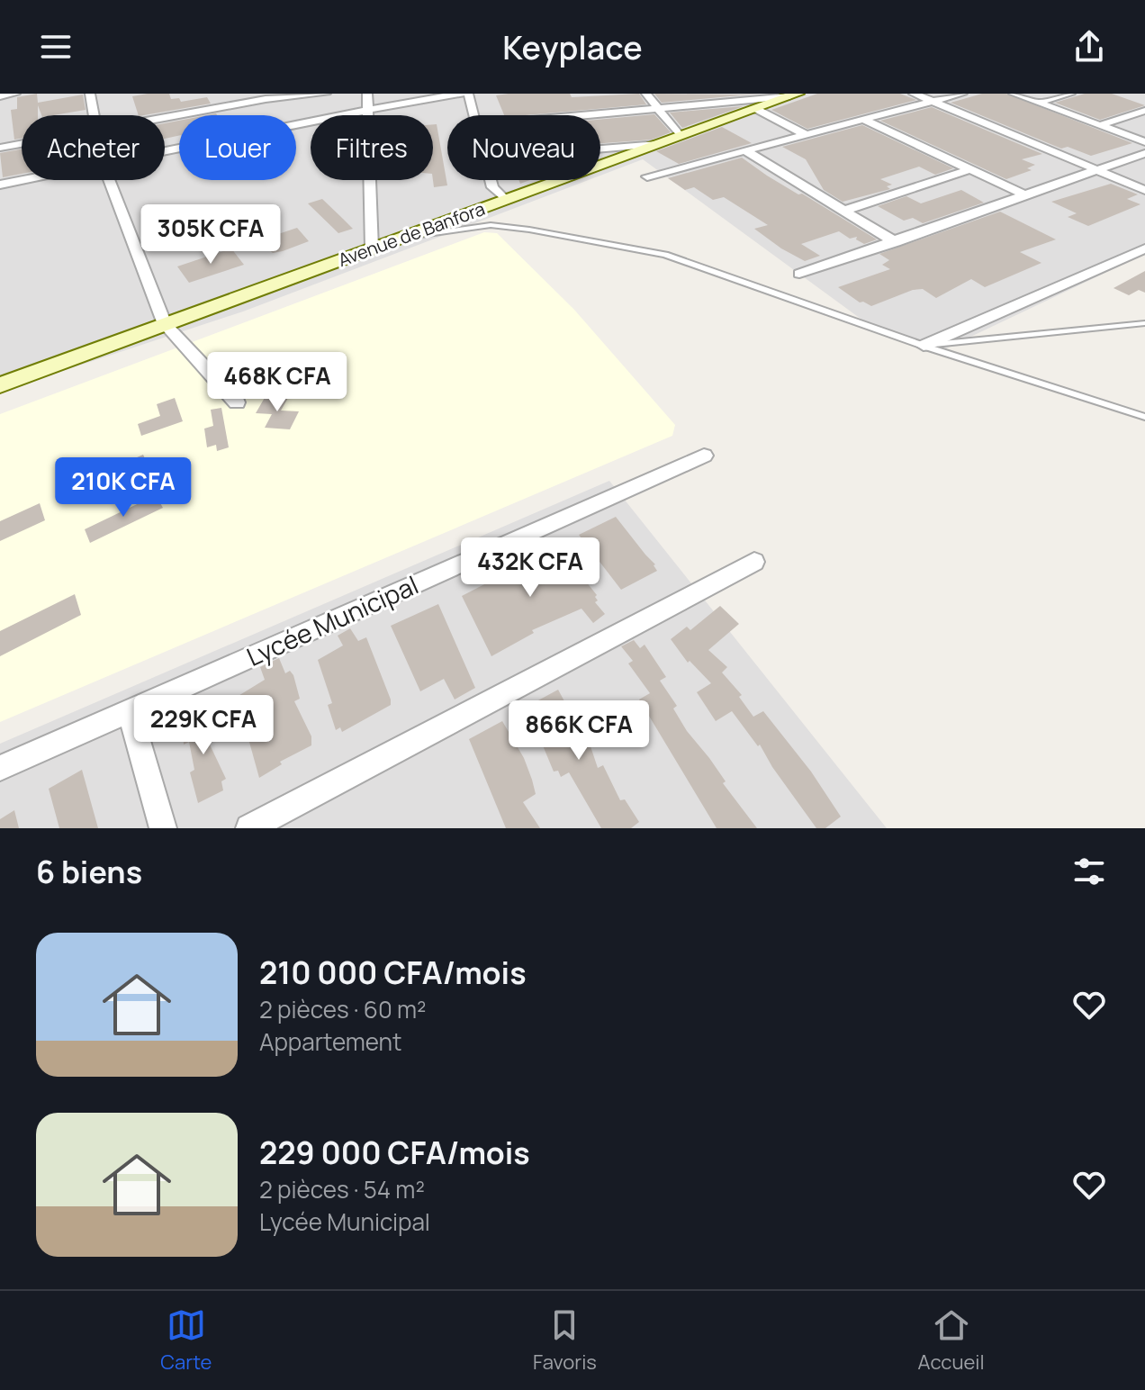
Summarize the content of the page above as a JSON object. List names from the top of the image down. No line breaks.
{"streets":{"main road":["Avenue de Banfora"],"street":["Lycée Municipal"]},"page":{"header":"Keyplace","chip":["Acheter","Louer","Filtres","Nouveau"],"price":["305K CFA","468K CFA","210K CFA","432K CFA","229K CFA","866K CFA"],"heading":"6 biens","list":[{"name":"210 000 CFA/mois","note":"2 pièces · 60 m² · Appartement"},{"name":"229 000 CFA/mois","note":"2 pièces · 54 m² · Lycée Municipal"}],"tabs":["Carte","Favoris","Accueil"]}}
